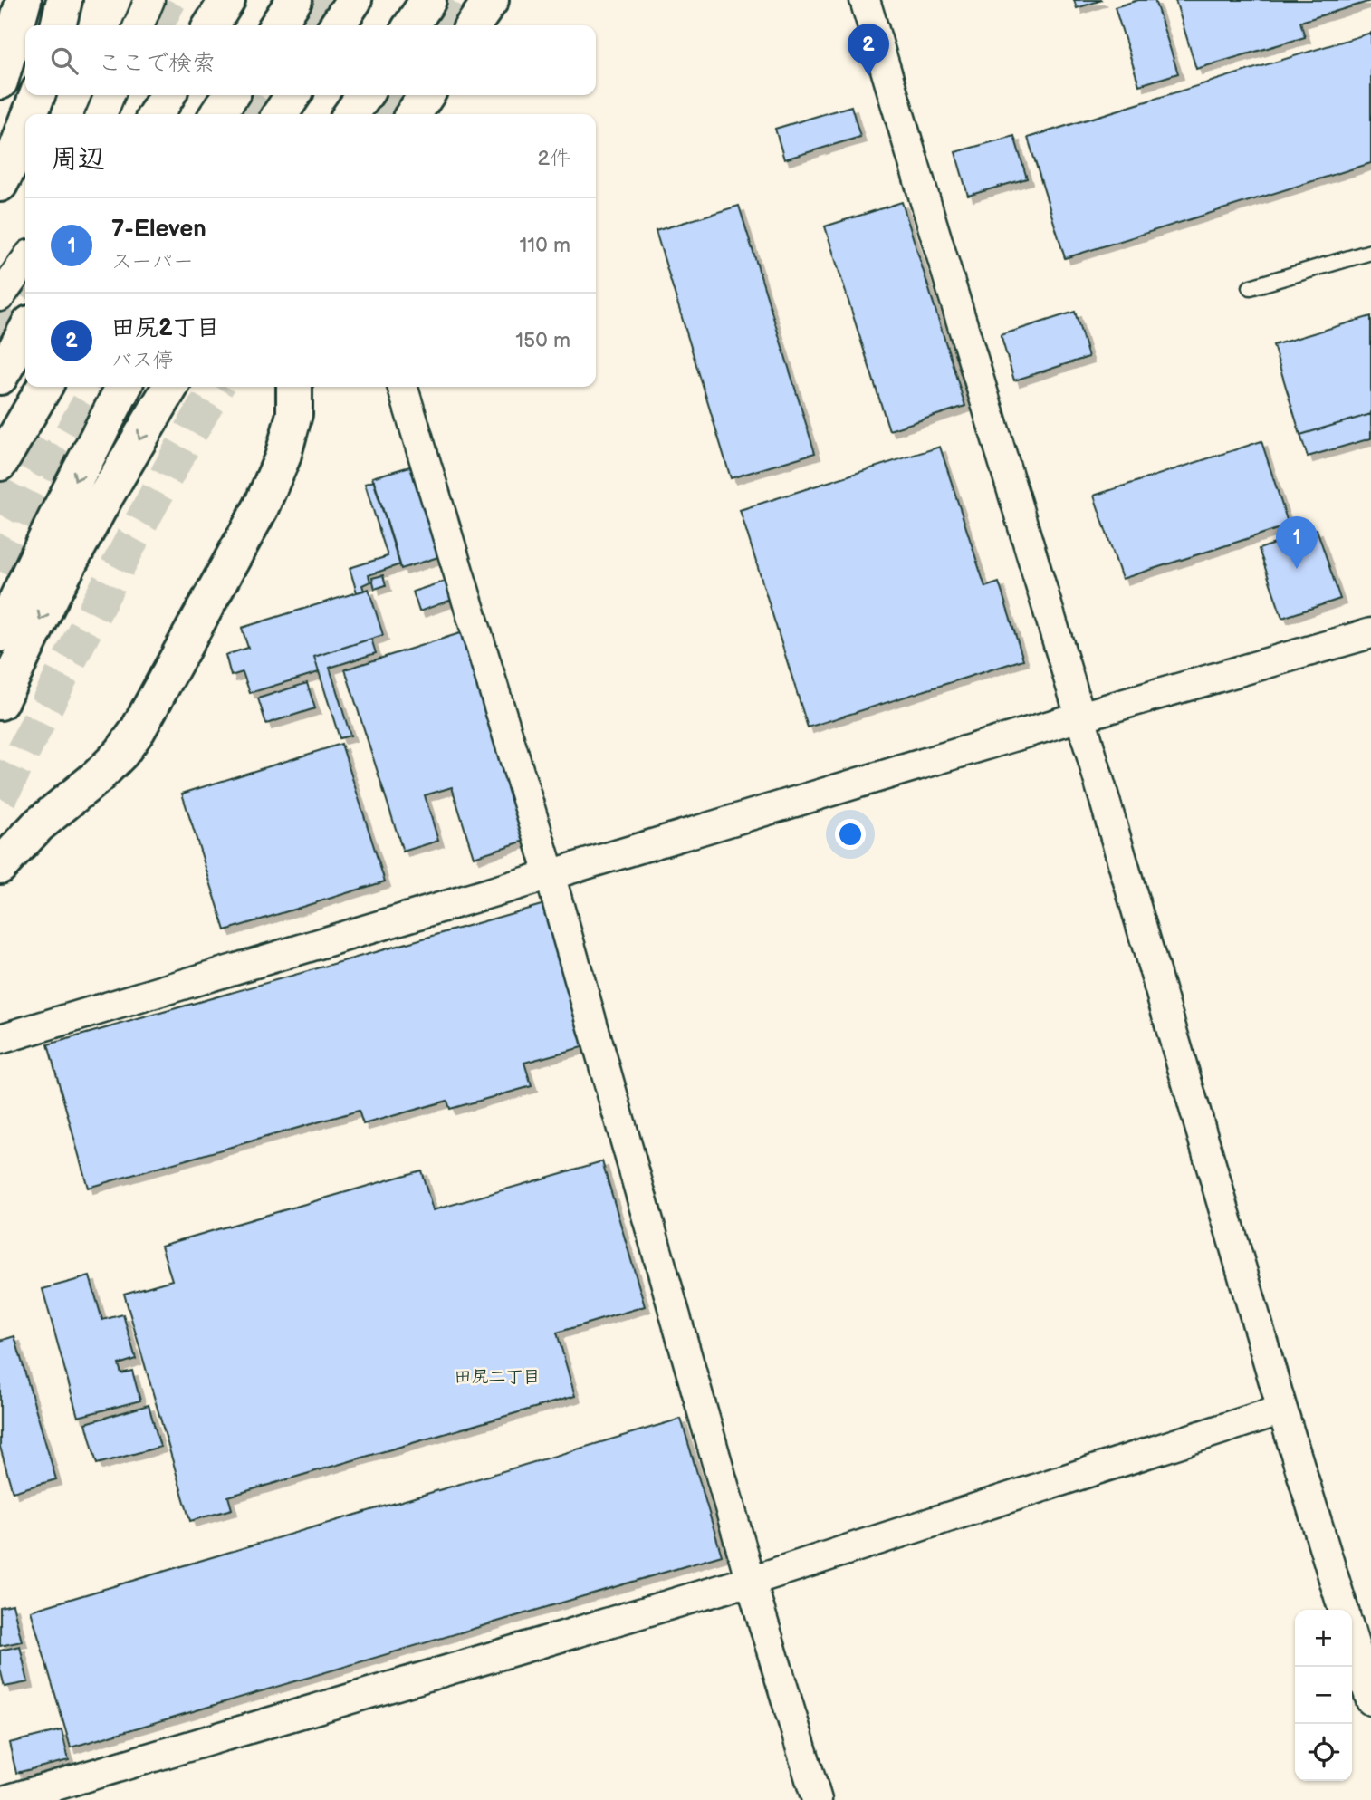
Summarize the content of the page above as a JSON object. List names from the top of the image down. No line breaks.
{"districts":["田尻二丁目"],"page":{"pins":["2","1"],"search":"ここで検索","heading":["周辺","2件"],"list":[{"mark":"1","name":"7-Eleven","note":"スーパー","value":"110 m"},{"mark":"2","name":"田尻2丁目","note":"バス停","value":"150 m"}],"map_buttons":["+","−"]}}
